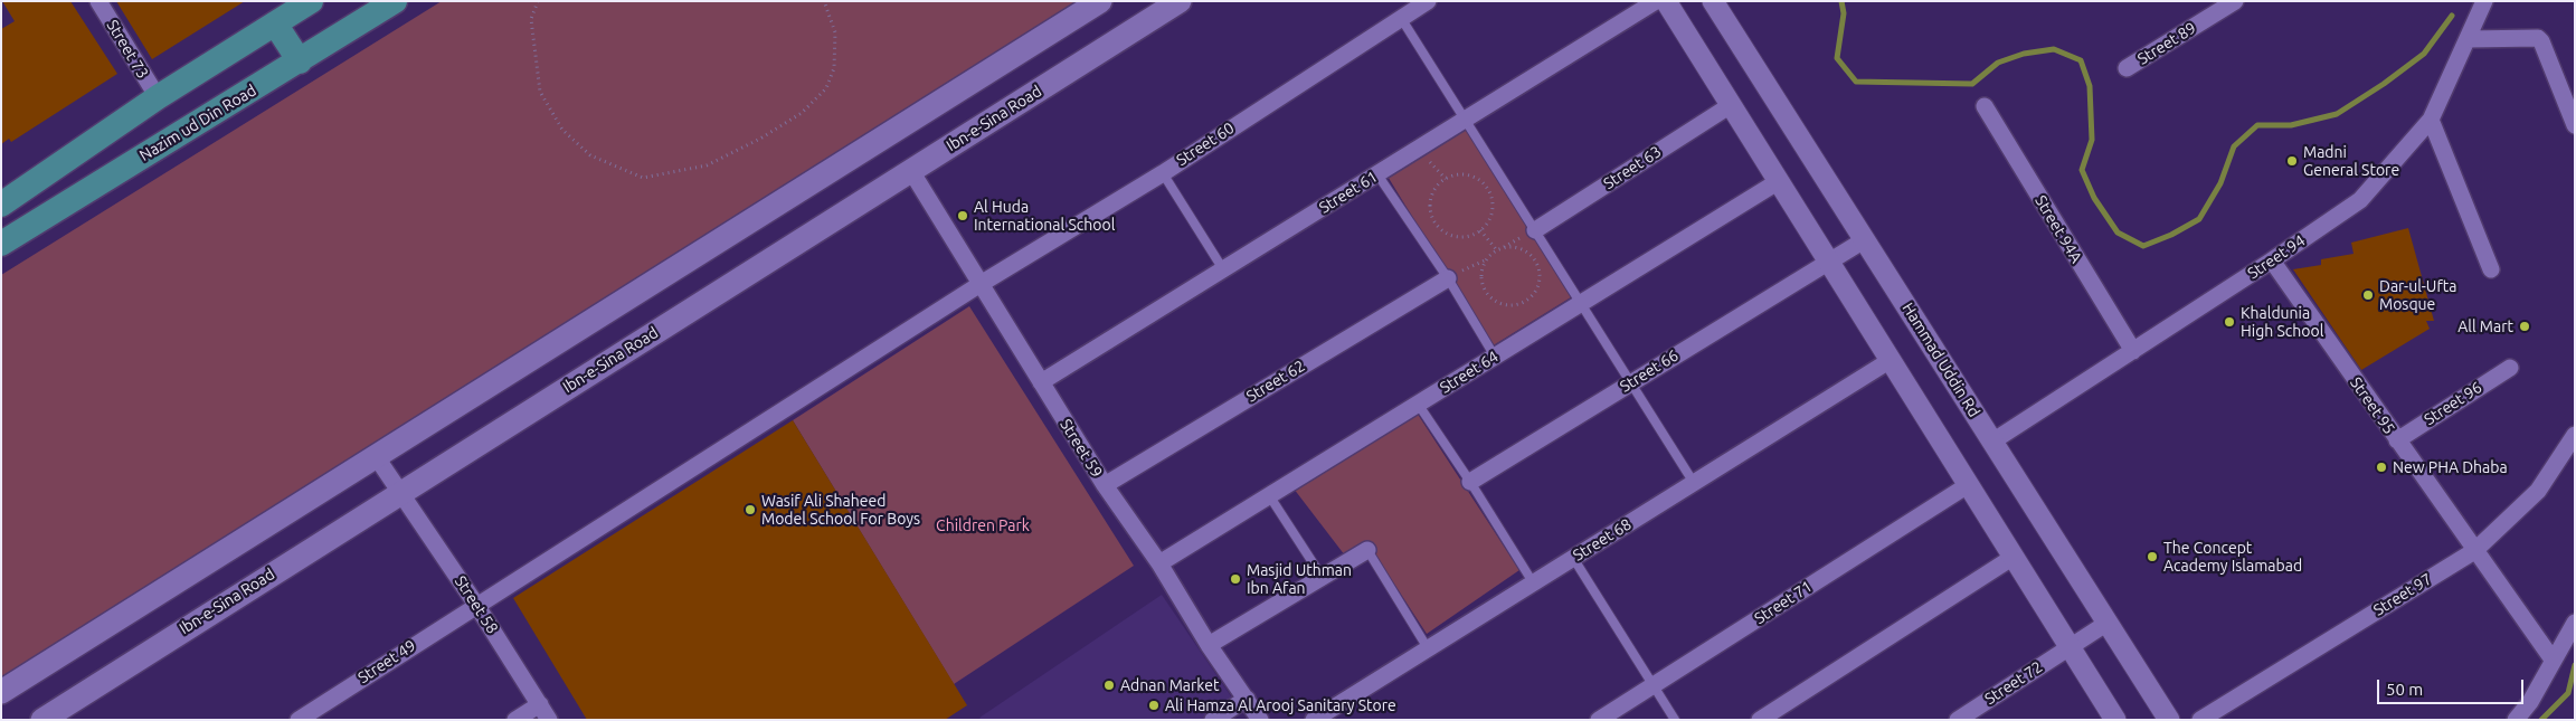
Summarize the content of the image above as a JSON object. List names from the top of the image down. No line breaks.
{"streets":{"main road":["Ibn-e-Sina Road","Nazim ud Din Road"],"street":["Street 89","Street 73","Street 60","Street 63","Street 61","Street 94A","Street 94","Hammad Uddin Rd","Street 66","Street 64","Street 62","Street 96","Street 95","Street 59","Street 68","Street 97","Street 71","Street 58","Street 49","Street 72"]},"crossings":[["Ibn-e-Sina Road","Street 59"],["Ibn-e-Sina Road","Street 58"],["Street 60","Street 59"],["Street 60","Street 58"],["Street 60","Street 49"],["Street 61","Street 59"],["Street 94A","Street 94"],["Street 94","Hammad Uddin Rd"],["Street 94","Street 95"],["Hammad Uddin Rd","Street 66"],["Hammad Uddin Rd","Street 72"],["Street 64","Street 59"],["Street 62","Street 59"],["Street 96","Street 95"],["Street 95","Street 97"],["Street 58","Street 49"]],"parks":["Children Park"],"places":["Madni General Store","Al Huda International School","Dar-ul-Ufta Mosque","Khaldunia High School","All Mart","New PHA Dhaba","Wasif Ali Shaheed Model School For Boys","The Concept Academy Islamabad","Masjid Uthman Ibn Afan","Adnan Market","Ali Hamza Al Arooj Sanitary Store"],"scale_bar":"50 m"}
